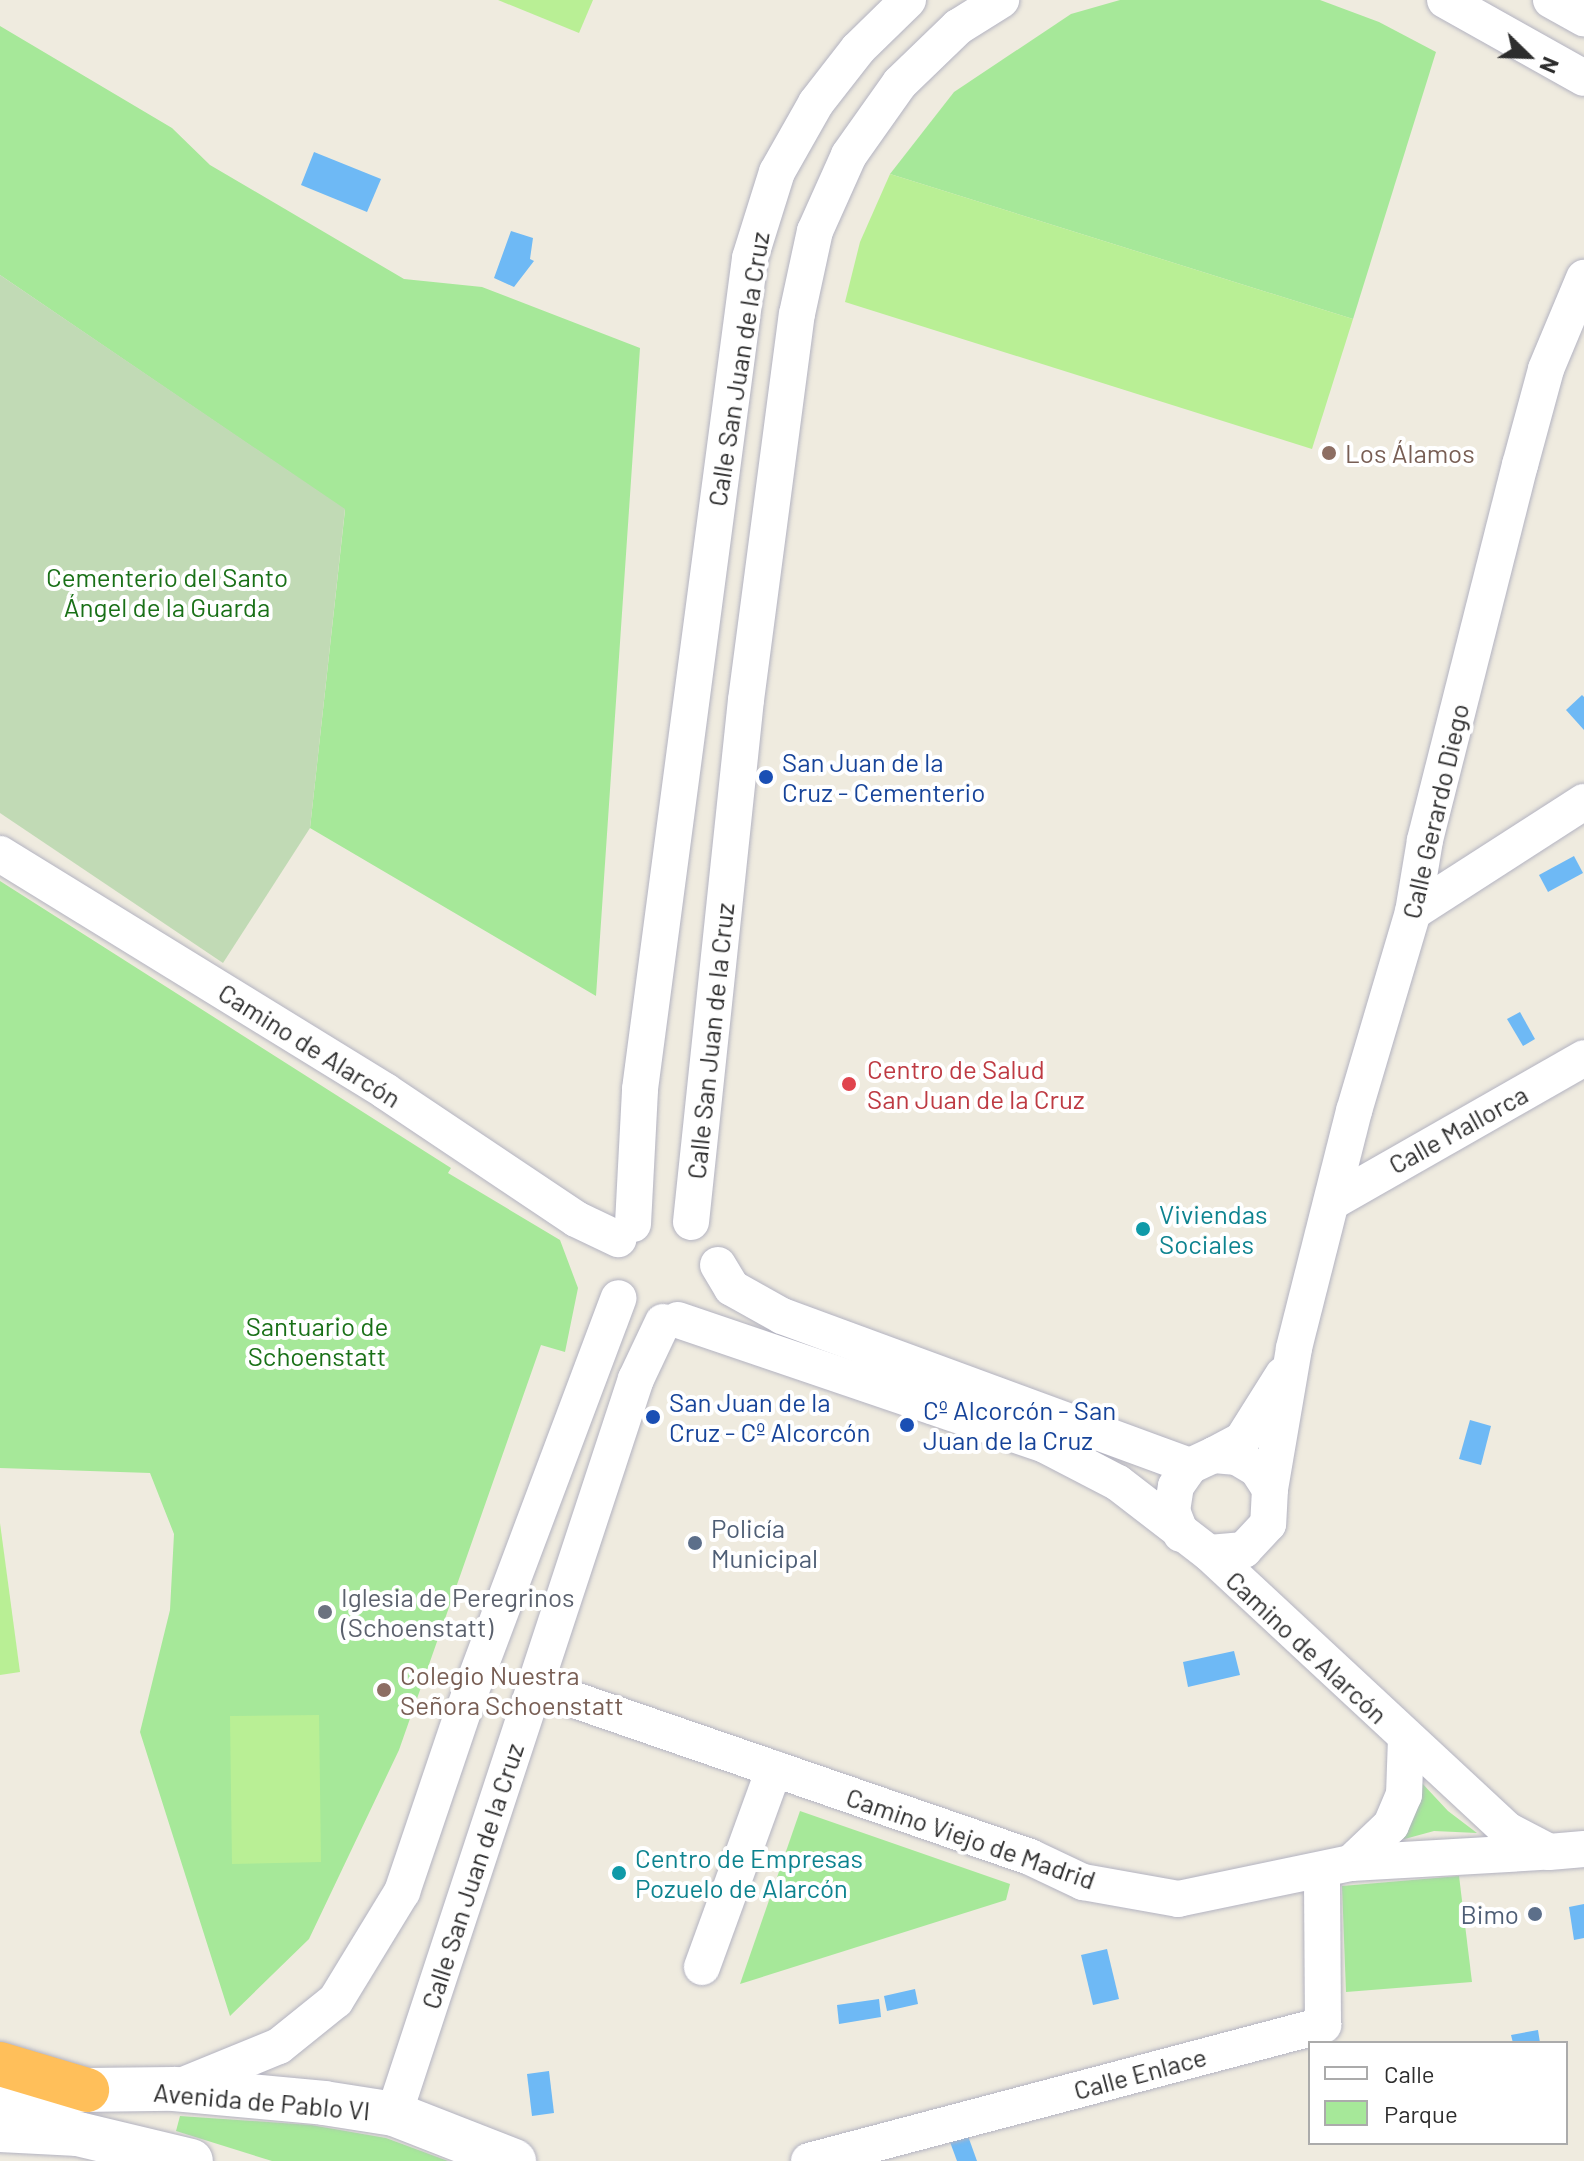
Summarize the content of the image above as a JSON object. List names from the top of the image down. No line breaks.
{"streets":{"main road":["Avenida de Pablo VI"],"street":["Calle San Juan de la Cruz","Calle Gerardo Diego","Camino de Alarcón","Calle Mallorca","Camino Viejo de Madrid","Calle Enlace"]},"crossings":[["Calle San Juan de la Cruz","Camino de Alarcón"],["Calle San Juan de la Cruz","Camino Viejo de Madrid"],["Calle San Juan de la Cruz","Avenida de Pablo VI"],["Calle Gerardo Diego","Camino de Alarcón"],["Calle Gerardo Diego","Calle Mallorca"],["Camino de Alarcón","Camino Viejo de Madrid"],["Camino de Alarcón","Calle Enlace"],["Camino Viejo de Madrid","Calle Enlace"]],"parks":["Cementerio del Santo Ángel de la Guarda","Santuario de Schoenstatt"],"places":["Los Álamos","San Juan de la Cruz - Cementerio","Centro de Salud San Juan de la Cruz","Viviendas Sociales","San Juan de la Cruz - Cº Alcorcón","Cº Alcorcón - San Juan de la Cruz","Policía Municipal","Iglesia de Peregrinos (Schoenstatt)","Colegio Nuestra Señora Schoenstatt","Centro de Empresas Pozuelo de Alarcón","Bimo"],"legend":["Calle","Parque"],"north":"bottom right"}
